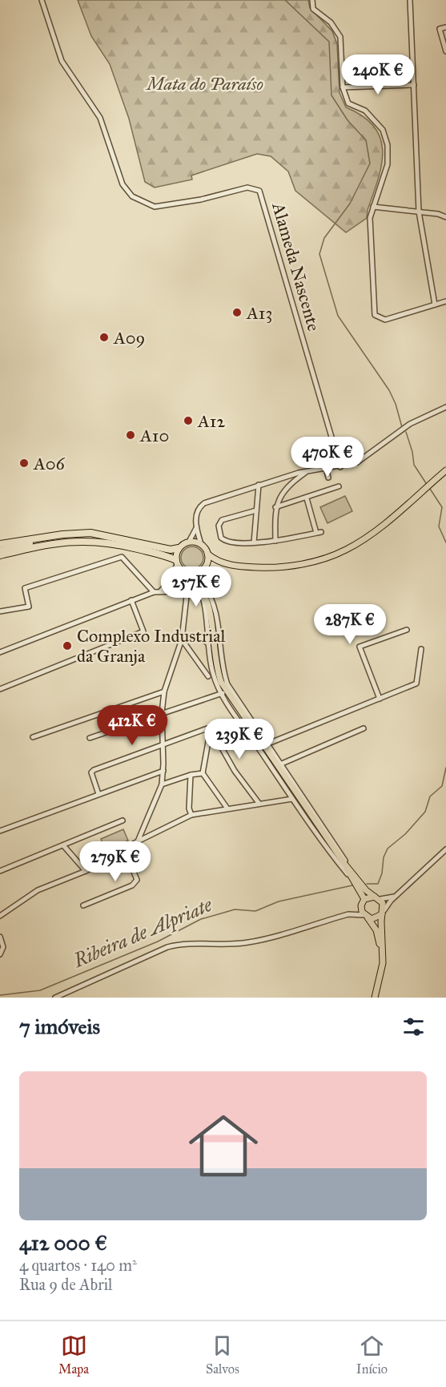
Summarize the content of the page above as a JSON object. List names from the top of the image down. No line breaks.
{"streets":{"street":["Alameda Nascente"]},"water":["Ribeira de Alpriate"],"parks":["Mata do Paraíso"],"places":["A13","A09","A12","A10","A06","Complexo Industrial da Granja"],"page":{"price":["240K €","470K €","257K €","287K €","412K €","239K €","279K €"],"heading":"7 imóveis","list":[{"name":"412 000 €","note":"4 quartos · 140 m² · Rua 9 de Abril"}],"tabs":["Mapa","Salvos","Início"]}}
